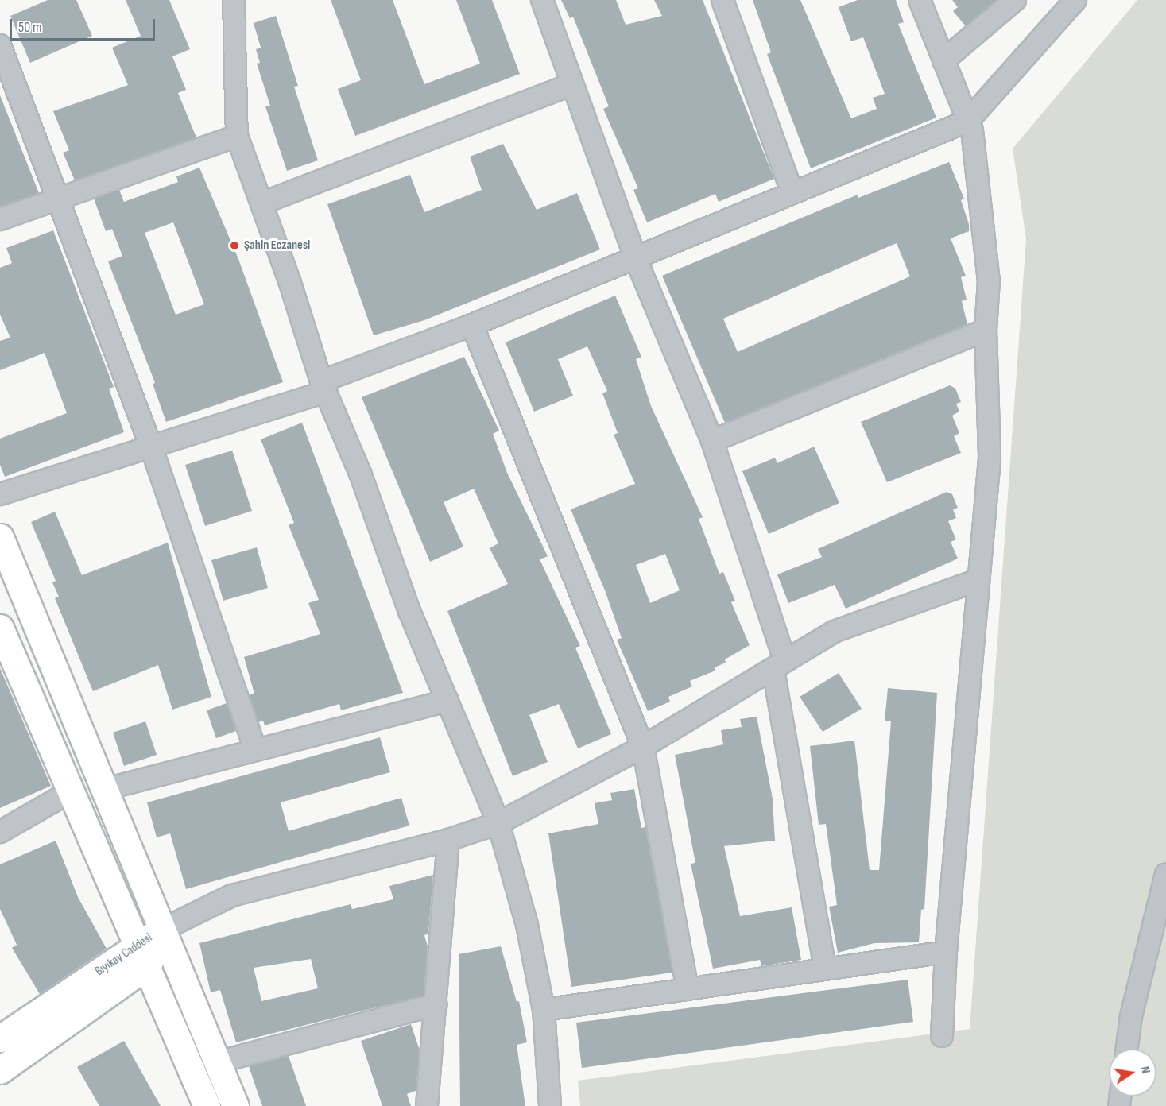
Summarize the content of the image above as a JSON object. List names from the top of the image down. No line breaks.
{"streets":{"street":["Bıyıkay Caddesi"]},"places":["Şahin Eczanesi"],"scale_bar":"50 m","north":"right"}
